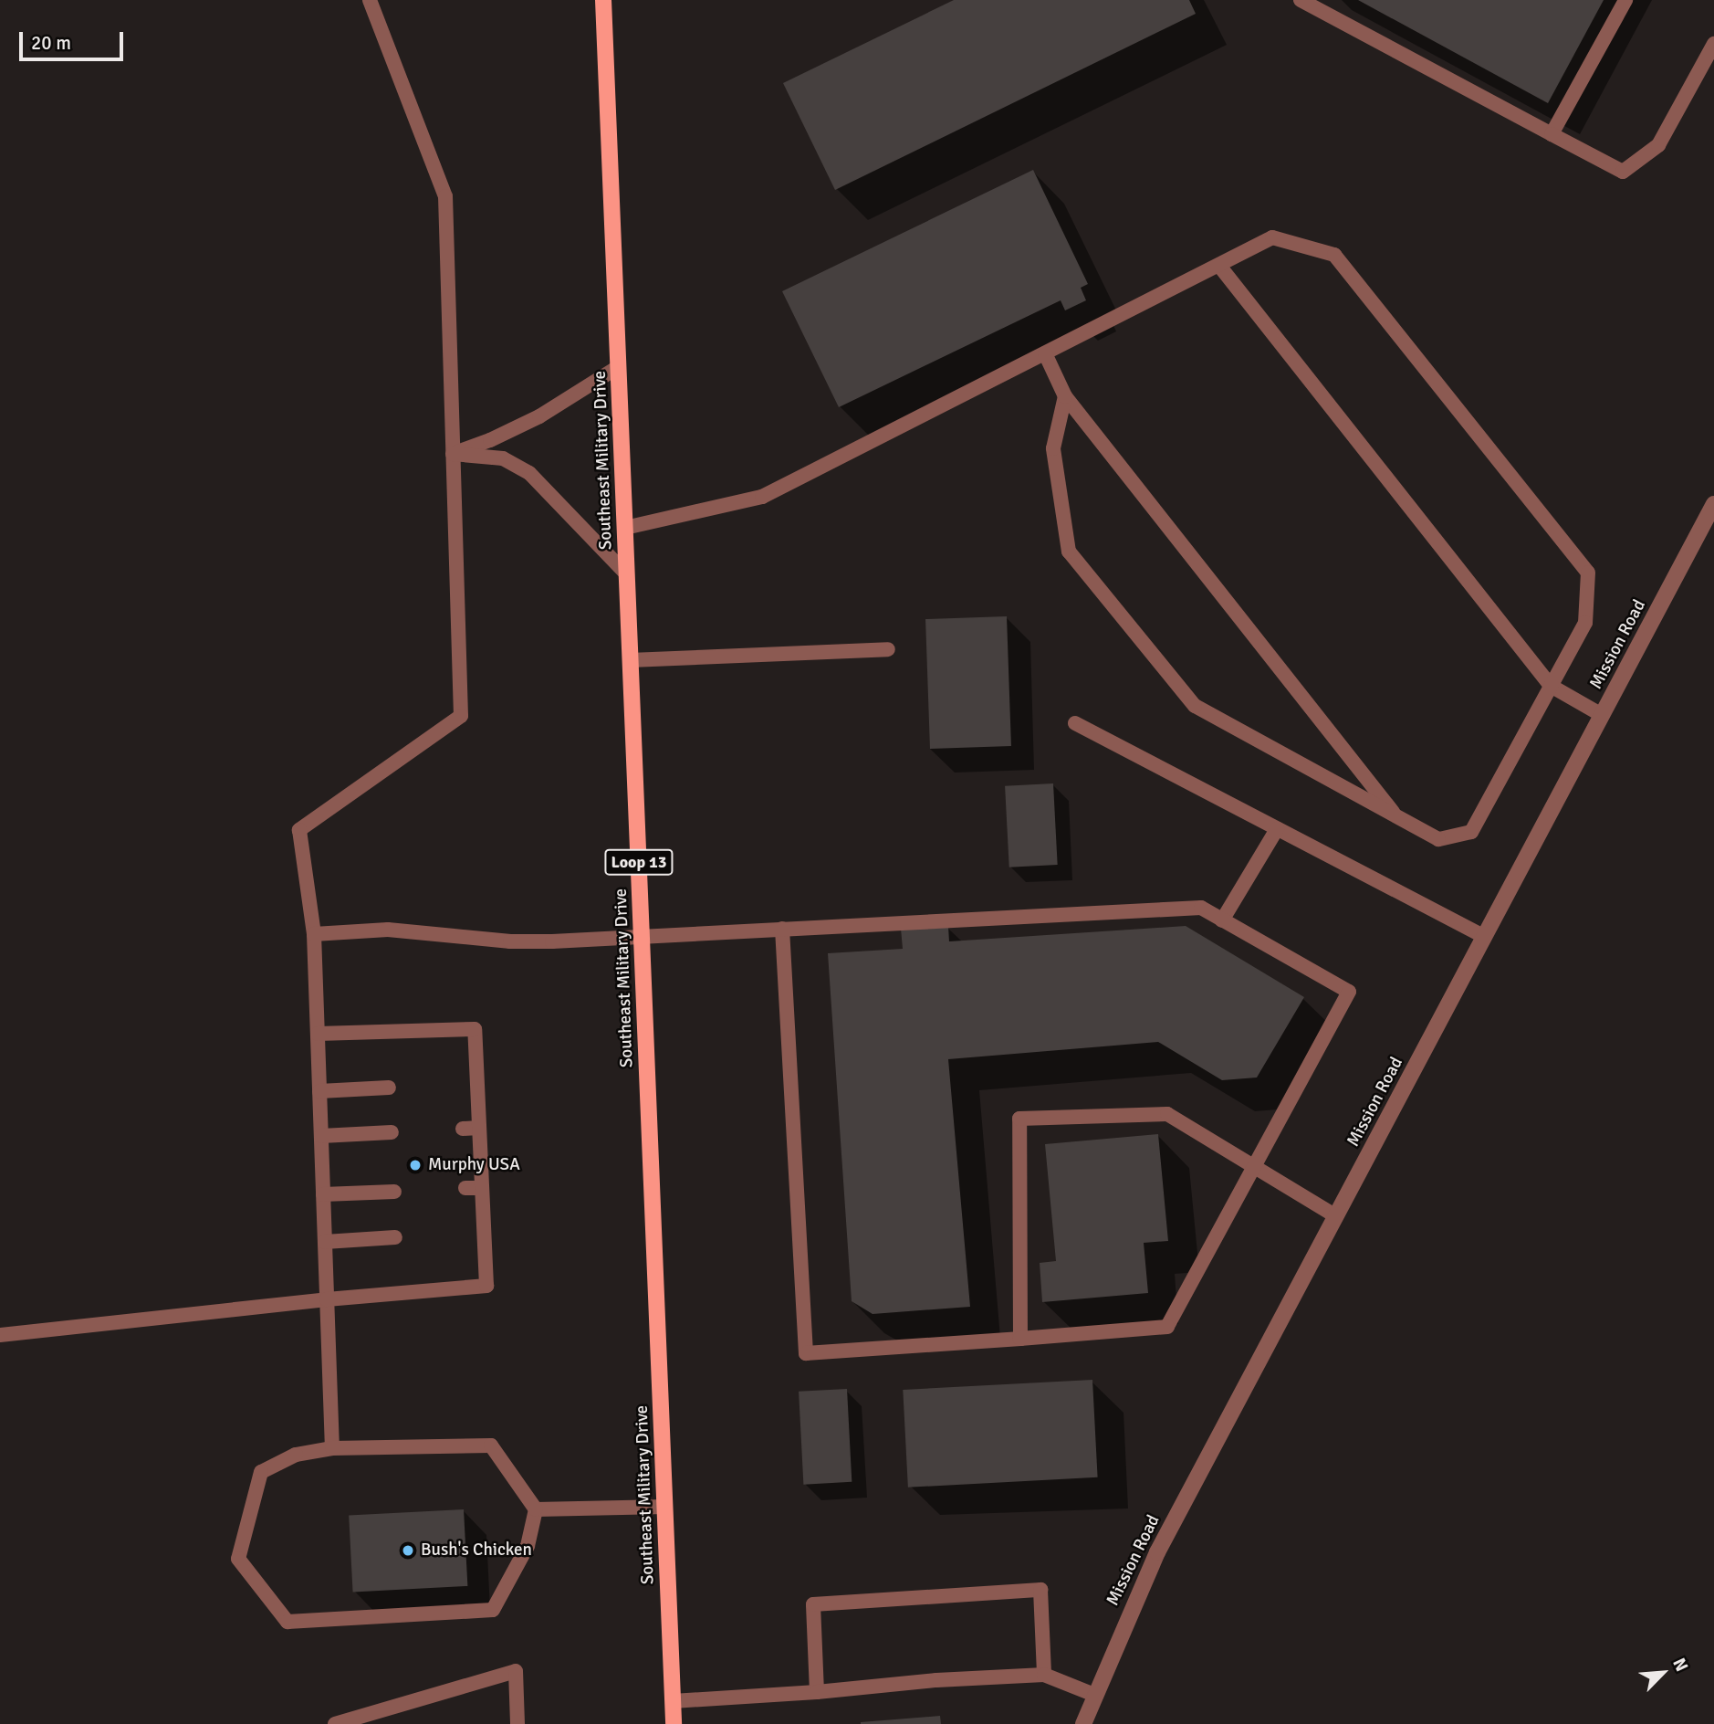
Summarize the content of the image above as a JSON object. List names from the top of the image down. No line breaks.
{"streets":{"main road":["Southeast Military Drive","Loop 13"],"street":["Mission Road"]},"places":["Murphy USA","Bush's Chicken"],"scale_bar":"20 m","north":"top right"}
